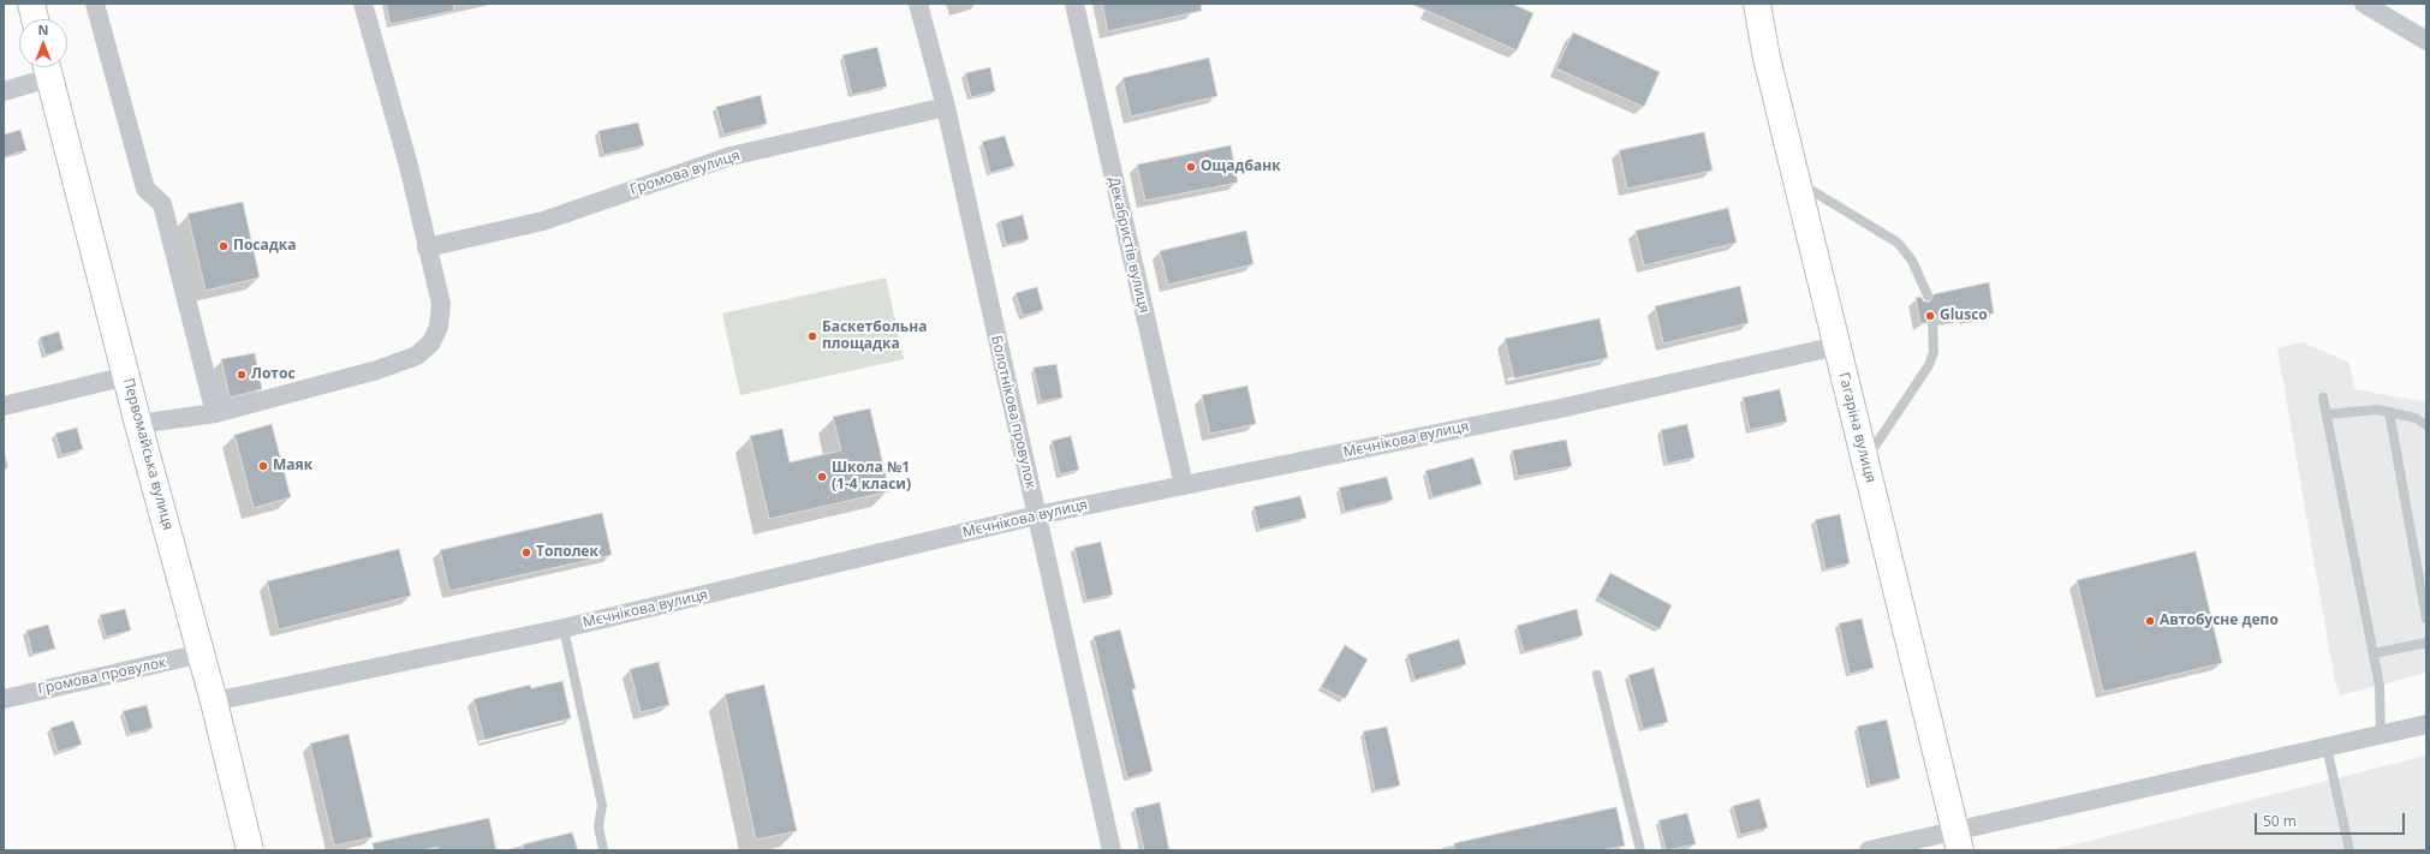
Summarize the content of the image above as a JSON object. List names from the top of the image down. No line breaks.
{"streets":{"main road":["Гагаріна вулиця","Первомайська вулиця"],"street":["Громова вулиця","Декабристів вулиця","Болотнікова провулок","Мєчнікова вулиця","Громова провулок"]},"crossings":[["Громова вулиця","Болотнікова провулок"],["Декабристів вулиця","Мєчнікова вулиця"],["Болотнікова провулок","Мєчнікова вулиця"],["Гагаріна вулиця","Мєчнікова вулиця"],["Мєчнікова вулиця","Первомайська вулиця"],["Первомайська вулиця","Громова провулок"]],"places":["Ощадбанк","Посадка","Glusco","Баскетбольна площадка","Лотос","Маяк","Школа №1 (1-4 класи)","Тополек","Автобусне депо"],"scale_bar":"50 m","north":"top"}
